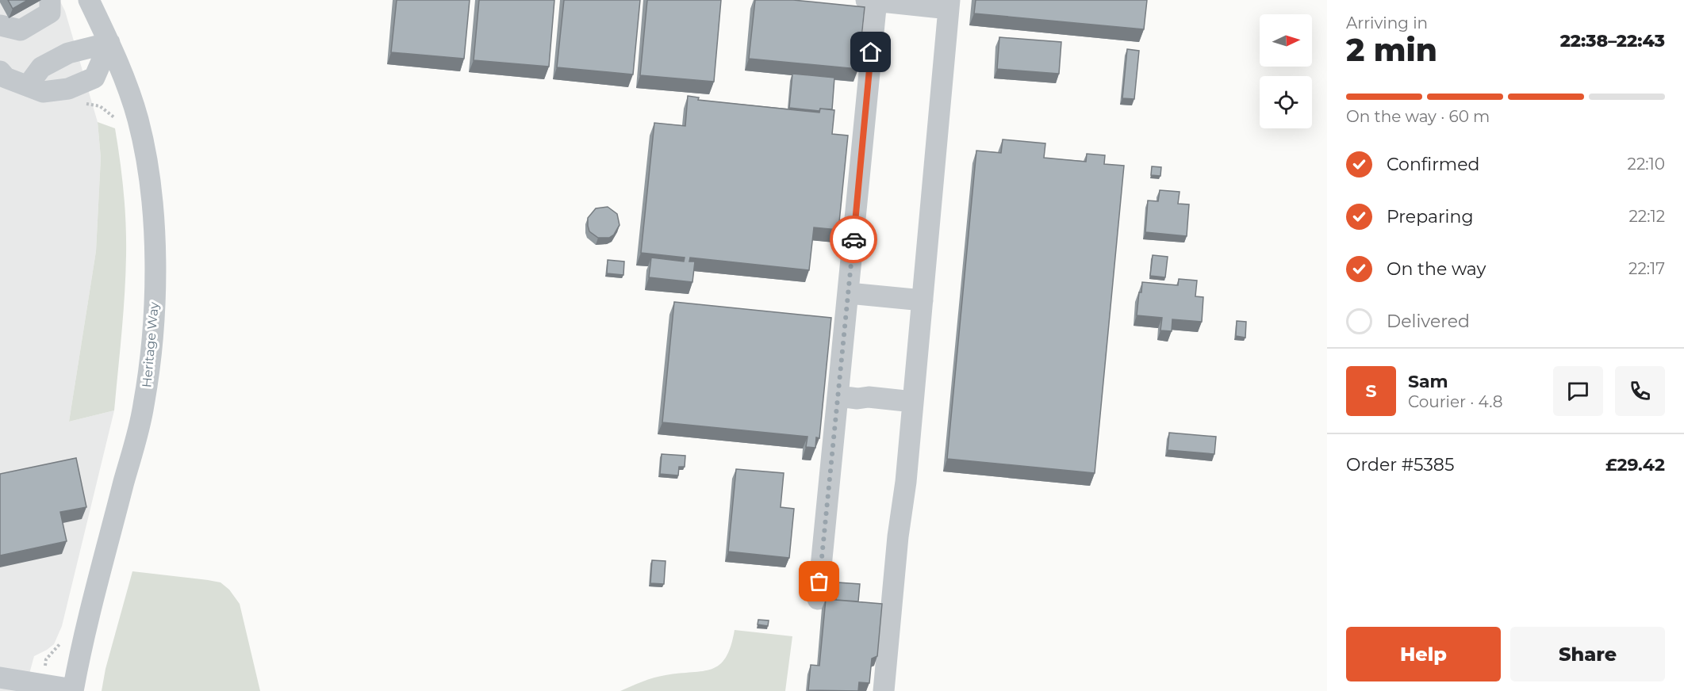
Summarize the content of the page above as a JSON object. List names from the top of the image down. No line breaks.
{"streets":{"street":["Heritage Way"]},"north":"right","page":{"heading":["2 min","Arriving in","22:38–22:43"],"panel":["Sam","Courier · 4.8","Order #5385","£29.42"],"bar":"On the way · 60 m","list":[["Confirmed","22:10"],["Preparing","22:12"],["On the way","22:17"],"Delivered"],"round":"S","buttons":["Help","Share"]}}
